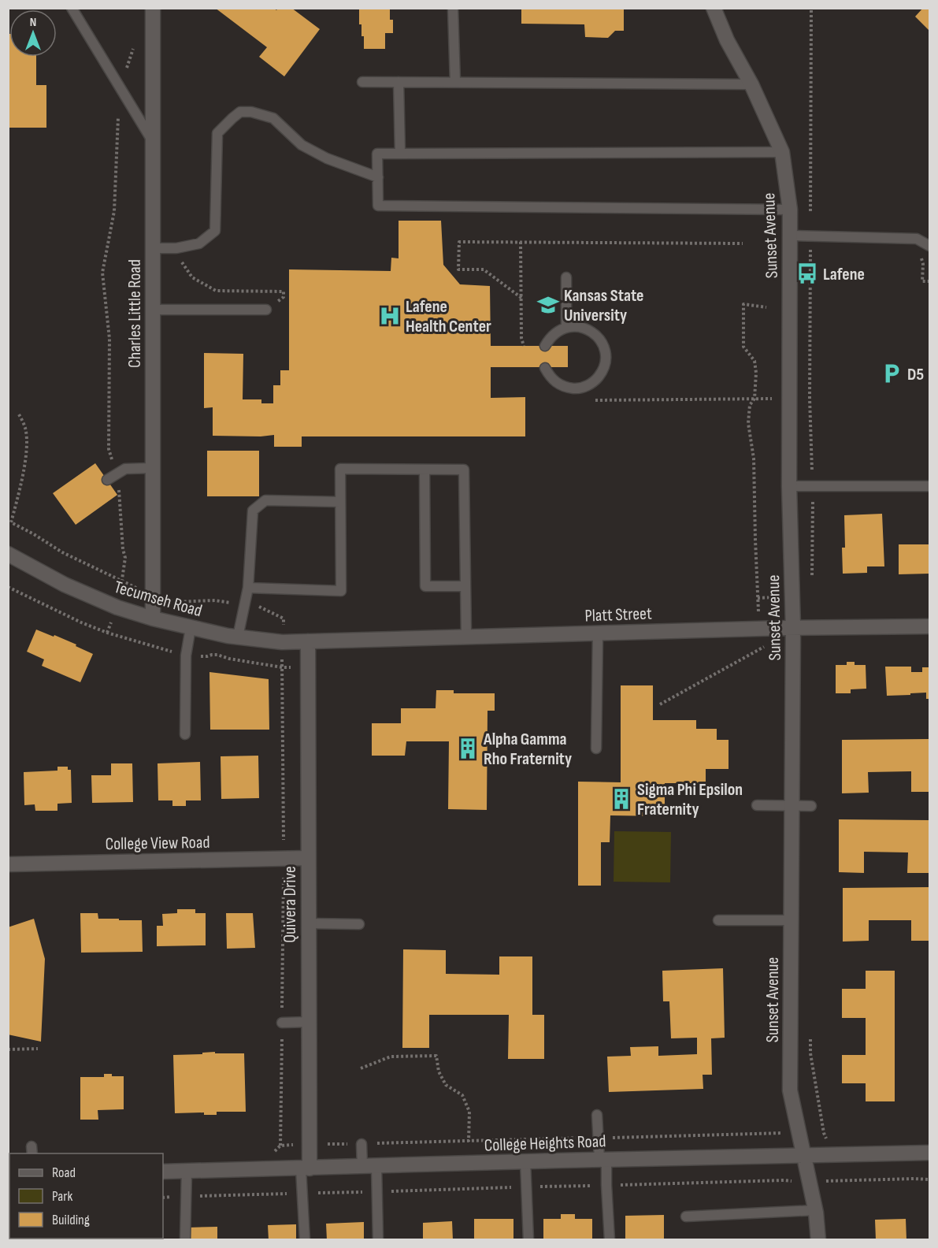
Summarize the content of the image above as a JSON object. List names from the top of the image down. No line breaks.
{"streets":{"street":["Sunset Avenue","Charles Little Road","Tecumseh Road","Platt Street","College View Road","Quivera Drive","College Heights Road"]},"crossings":[["Sunset Avenue","Platt Street"],["Sunset Avenue","College Heights Road"],["Charles Little Road","Tecumseh Road"],["Tecumseh Road","Platt Street"],["Tecumseh Road","Quivera Drive"],["Platt Street","Quivera Drive"],["College View Road","Quivera Drive"],["Quivera Drive","College Heights Road"]],"places":{"bus stop":["Lafene"],"school or university":["Kansas State University"],"hospital":["Lafene Health Center"],"parking":["D5"],"building":["Alpha Gamma Rho Fraternity","Sigma Phi Epsilon Fraternity"]},"legend":["Road","Park","Building"],"north":"top"}
